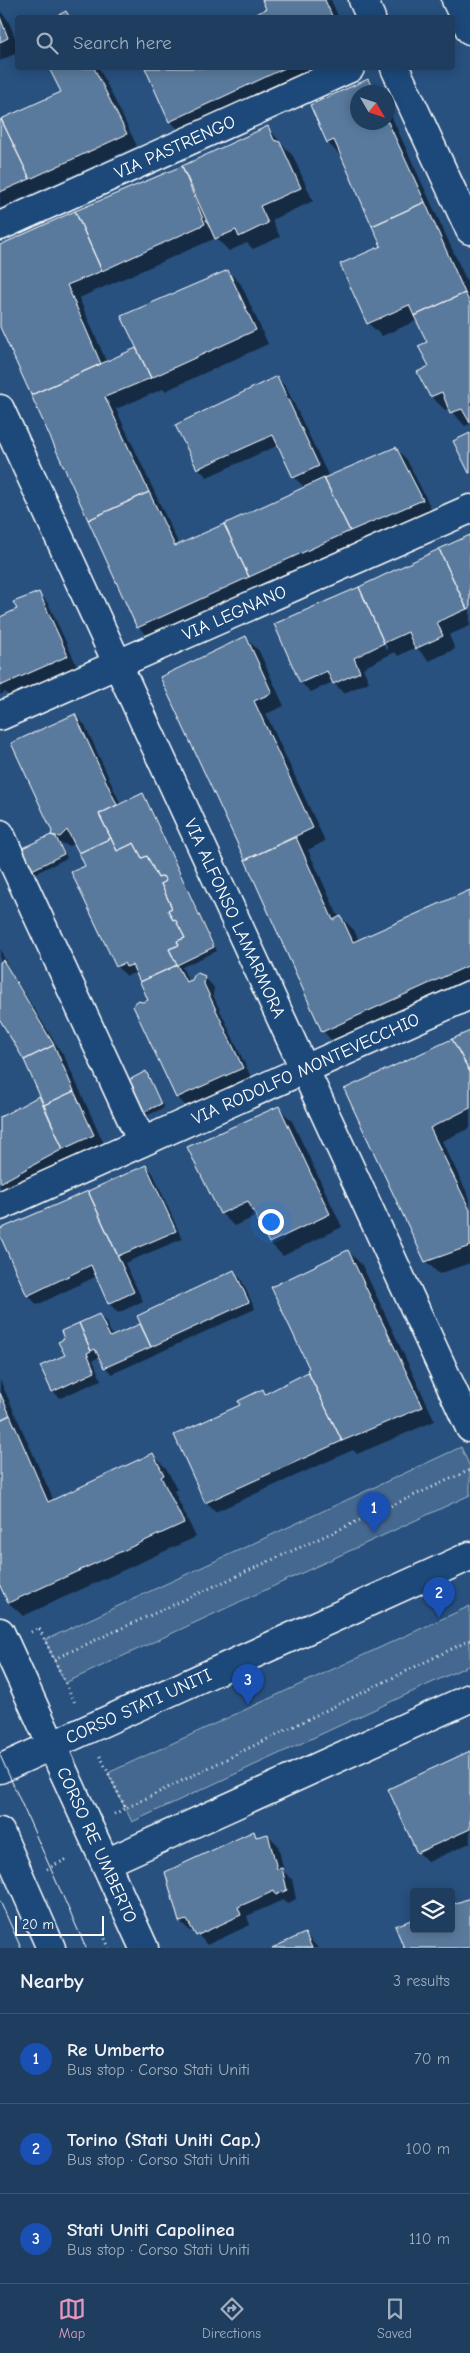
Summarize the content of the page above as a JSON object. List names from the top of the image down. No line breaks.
{"streets":{"street":["VIA PASTRENGO","VIA LEGNANO","VIA ALFONSO LAMARMORA","VIA RODOLFO MONTEVECCHIO","CORSO STATI UNITI","CORSO RE UMBERTO"]},"crossings":[["VIA LEGNANO","VIA ALFONSO LAMARMORA"],["VIA ALFONSO LAMARMORA","VIA RODOLFO MONTEVECCHIO"],["CORSO STATI UNITI","CORSO RE UMBERTO"]],"scale_bar":"20 m","north":"bottom right","page":{"search":"Search here","pins":["1","2","3"],"scale":"20 m","heading":["Nearby","3 results"],"list":[{"mark":"1","name":"Re Umberto","note":"Bus stop · Corso Stati Uniti","value":"70 m"},{"mark":"2","name":"Torino (Stati Uniti Cap.)","note":"Bus stop · Corso Stati Uniti","value":"100 m"},{"mark":"3","name":"Stati Uniti Capolinea","note":"Bus stop · Corso Stati Uniti","value":"110 m"}],"nav":["Map","Directions","Saved"]}}
